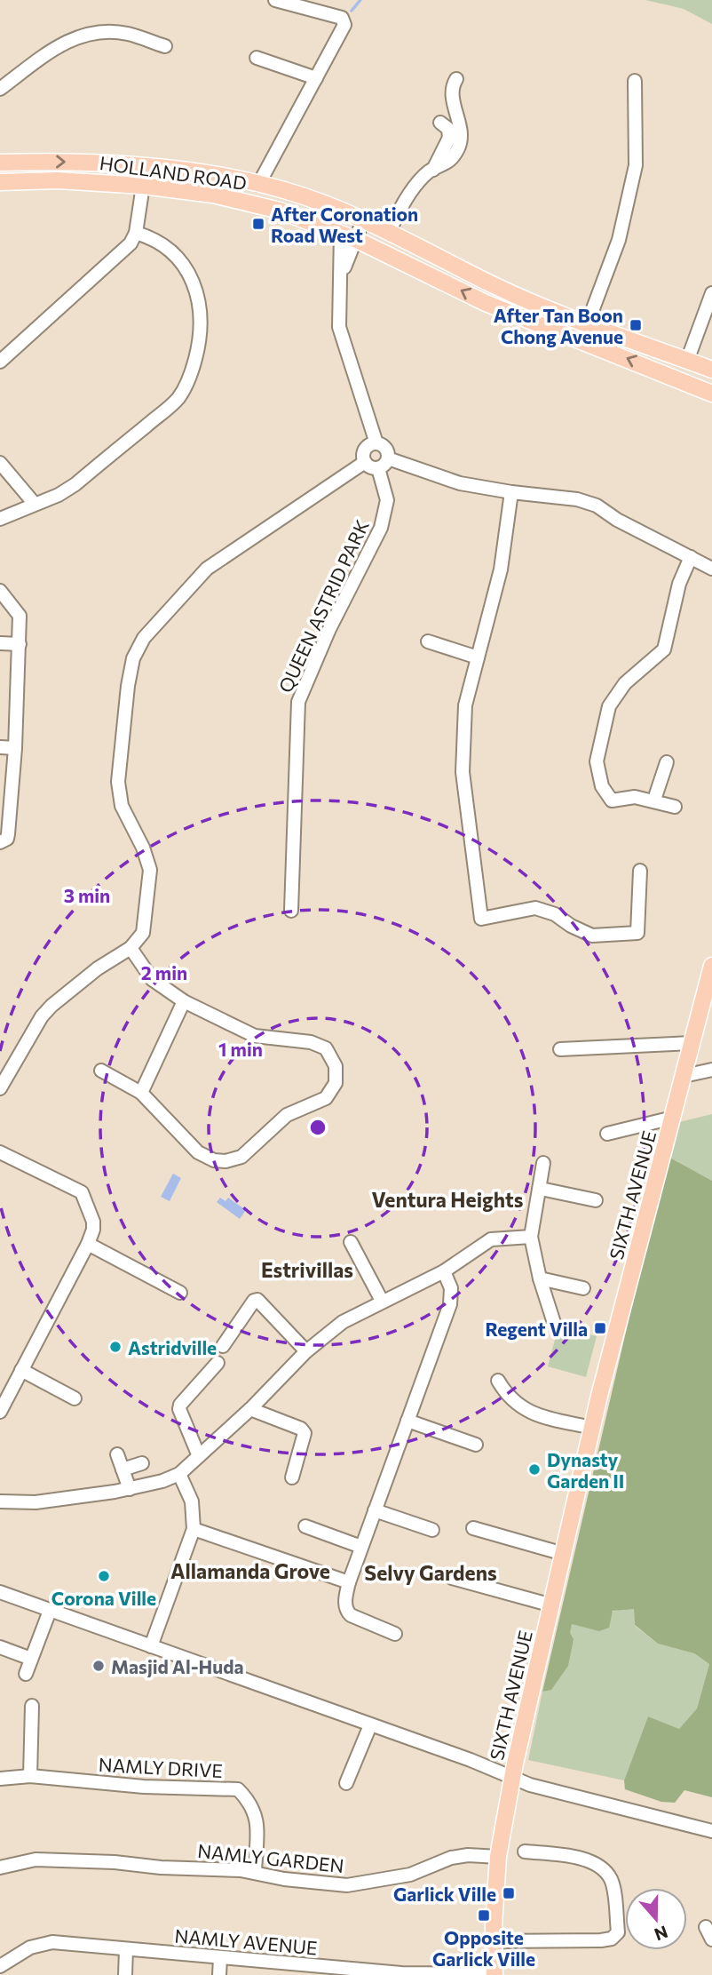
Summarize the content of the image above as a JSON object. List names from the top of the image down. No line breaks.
{"streets":{"main road":["HOLLAND ROAD","SIXTH AVENUE"],"street":["QUEEN ASTRID PARK","NAMLY DRIVE","NAMLY GARDEN","NAMLY AVENUE"]},"crossings":[["SIXTH AVENUE","NAMLY GARDEN"],["SIXTH AVENUE","NAMLY AVENUE"],["NAMLY DRIVE","NAMLY GARDEN"]],"districts":["Ventura Heights","Estrivillas","Allamanda Grove","Selvy Gardens"],"places":{"transit":["After Coronation Road West","After Tan Boon Chong Avenue","Regent Villa","Garlick Ville","Opposite Garlick Ville"],"other":["Astridville","Dynasty Garden II","Corona Ville","Masjid Al-Huda"]},"north":"bottom","rings":["3 min","2 min","1 min"]}
